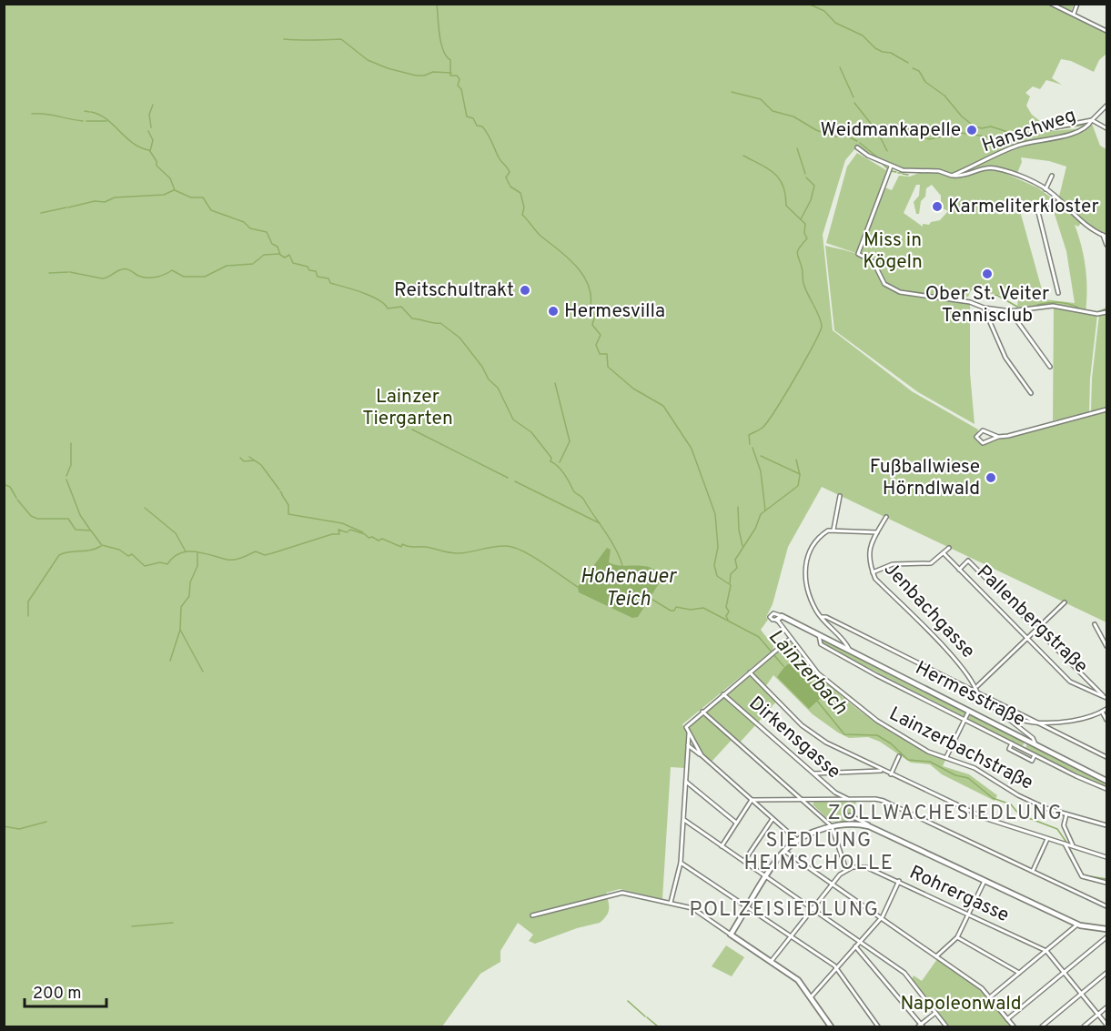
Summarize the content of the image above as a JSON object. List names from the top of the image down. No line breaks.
{"streets":{"street":["Hanschweg","Jenbachgasse","Pallenbergstraße","Hermesstraße","Dirkensgasse","Lainzerbachstraße","Rohrergasse"]},"crossings":[["Hermesstraße","Lainzerbachstraße"]],"districts":["ZOLLWACHESIEDLUNG","SIEDLUNG HEIMSCHOLLE","POLIZEISIEDLUNG"],"water":["Hohenauer Teich","Lainzerbach"],"parks":["Miss in Kögeln","Lainzer Tiergarten","Napoleonwald"],"places":["Weidmankapelle","Karmeliterkloster","Ober St. Veiter Tennisclub","Reitschultrakt","Hermesvilla","Fußballwiese Hörndlwald"],"scale_bar":"200 m"}
